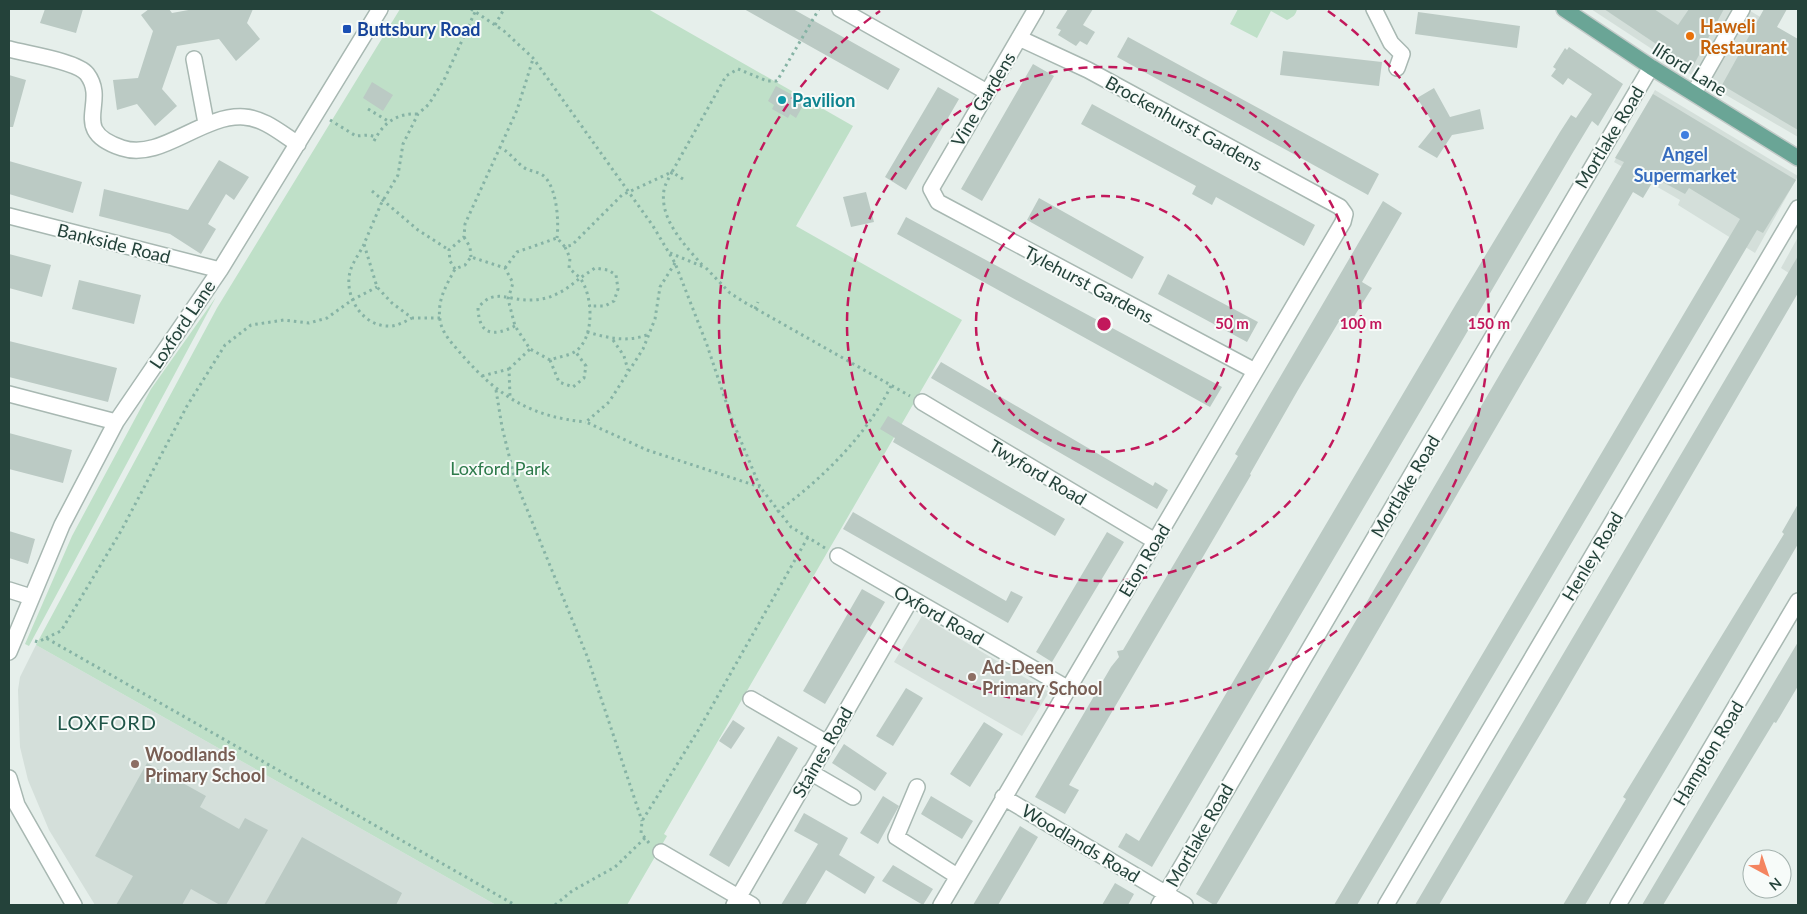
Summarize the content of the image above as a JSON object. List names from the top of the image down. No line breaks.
{"streets":{"main road":["Ilford Lane"],"street":["Vine Gardens","Brockenhurst Gardens","Mortlake Road","Bankside Road","Tylehurst Gardens","Loxford Lane","Twyford Road","Henley Road","Eton Road","Oxford Road","Staines Road","Hampton Road","Woodlands Road"]},"crossings":[["Ilford Lane","Mortlake Road"],["Vine Gardens","Brockenhurst Gardens"],["Vine Gardens","Tylehurst Gardens"],["Brockenhurst Gardens","Eton Road"],["Mortlake Road","Woodlands Road"],["Bankside Road","Loxford Lane"],["Tylehurst Gardens","Eton Road"],["Twyford Road","Eton Road"],["Eton Road","Oxford Road"],["Eton Road","Woodlands Road"],["Oxford Road","Staines Road"]],"districts":["LOXFORD"],"parks":["Loxford Park"],"places":{"transit":["Buttsbury Road"],"other":["Haweli Restaurant","Pavilion","Angel Supermarket","Ad-Deen Primary School","Woodlands Primary School"]},"north":"bottom right","rings":["50 m","100 m","150 m"]}
